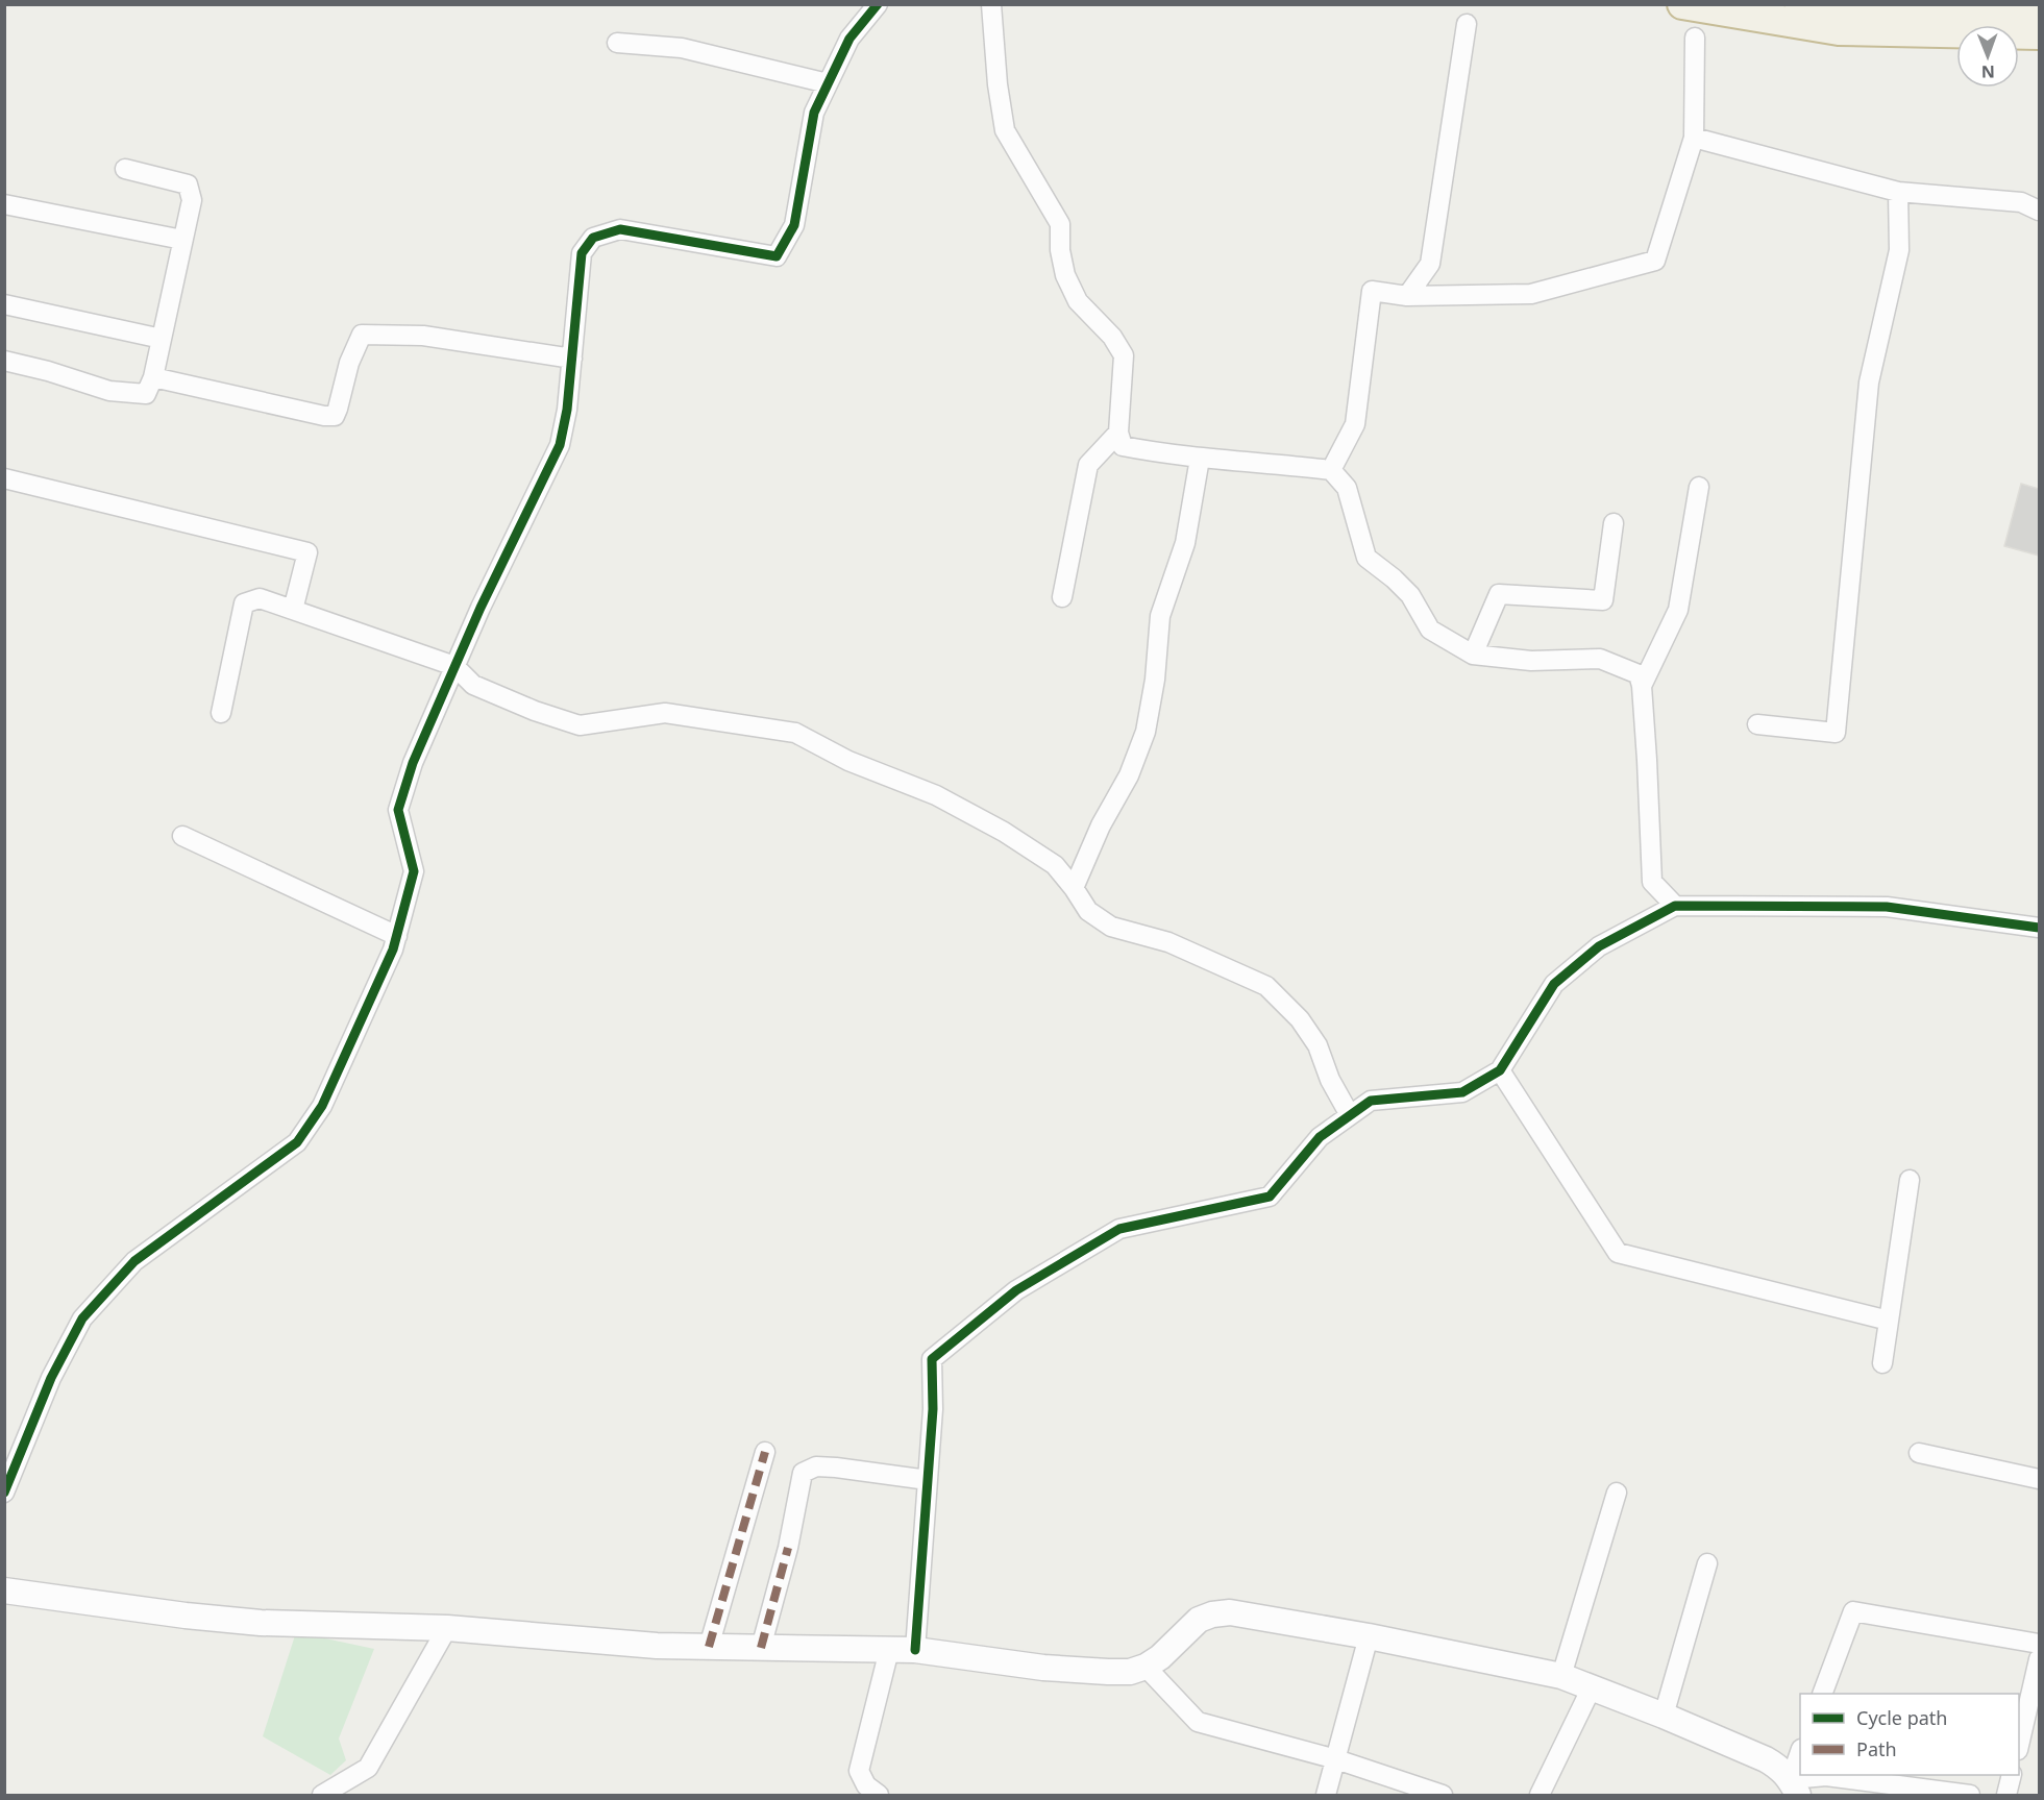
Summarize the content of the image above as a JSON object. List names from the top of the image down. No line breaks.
{"legend":["Cycle path","Path"],"north":"bottom"}
